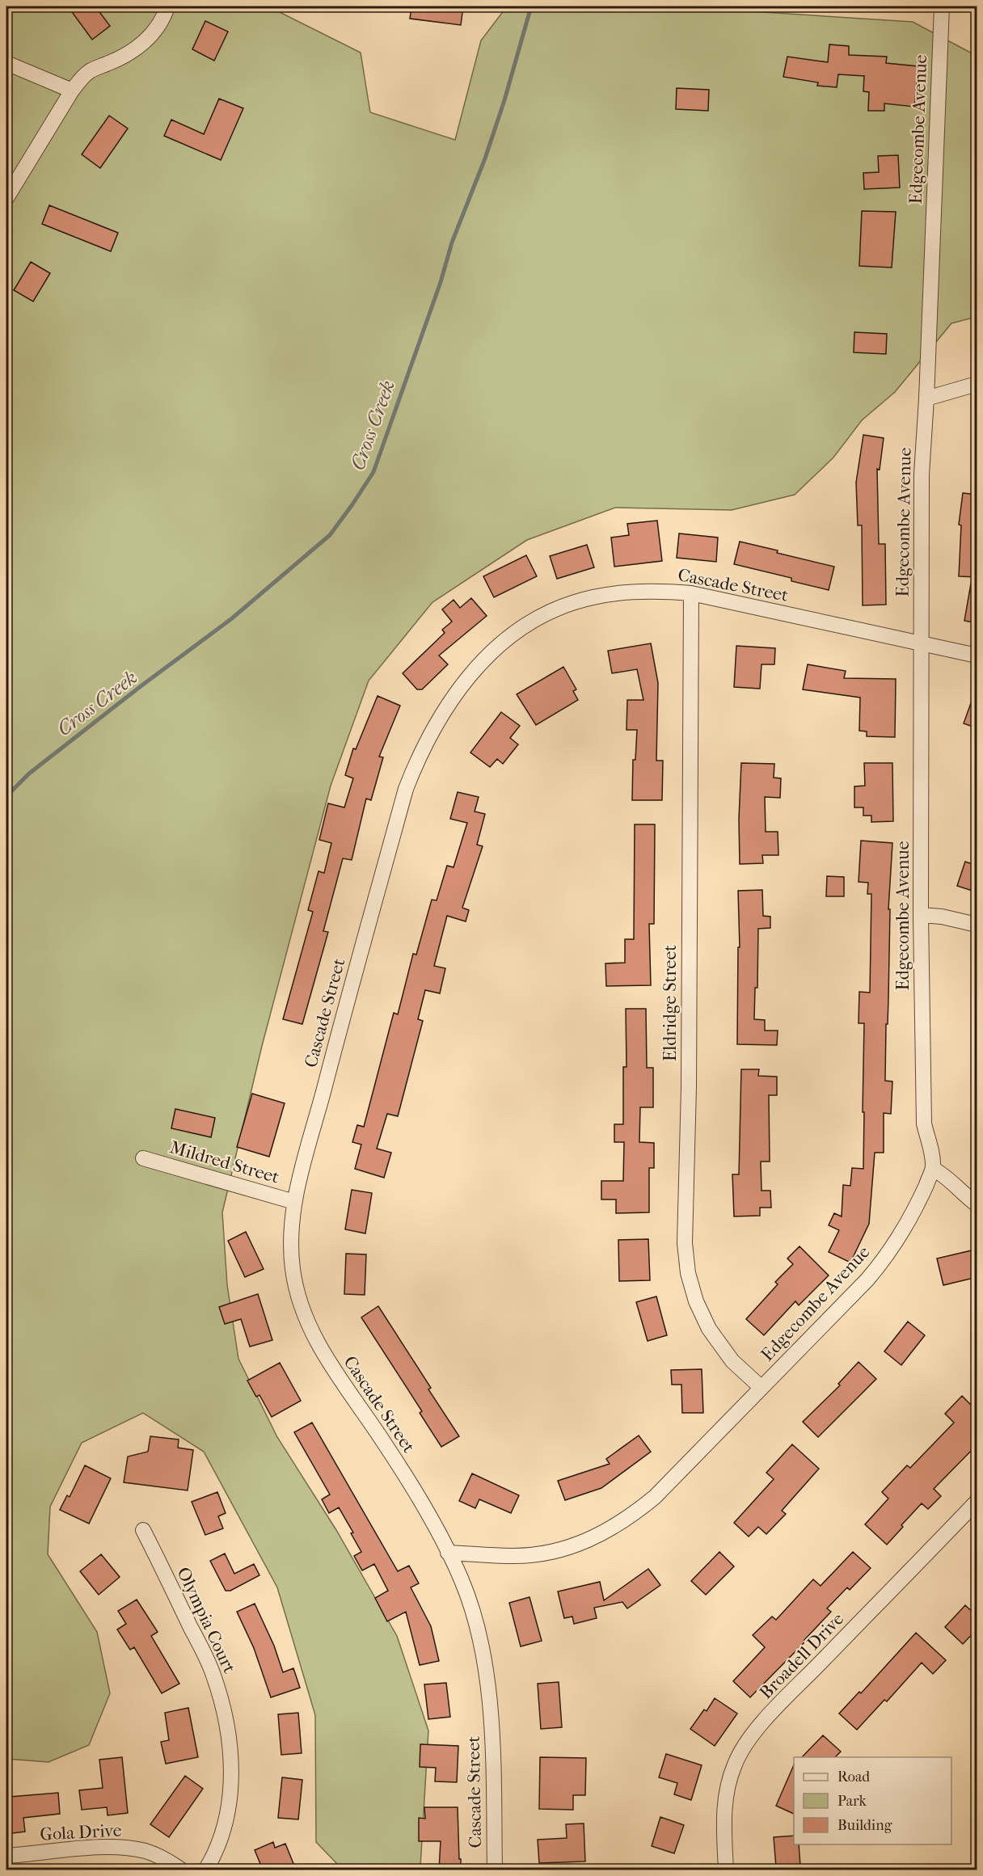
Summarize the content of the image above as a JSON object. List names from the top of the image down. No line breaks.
{"streets":{"street":["Edgecombe Avenue","Cascade Street","Eldridge Street","Mildred Street","Olympia Court","Broadell Drive","Gola Drive"]},"crossings":[["Edgecombe Avenue","Cascade Street"],["Edgecombe Avenue","Eldridge Street"],["Cascade Street","Eldridge Street"],["Cascade Street","Mildred Street"]],"water":["Cross Creek"],"legend":["Road","Park","Building"]}
